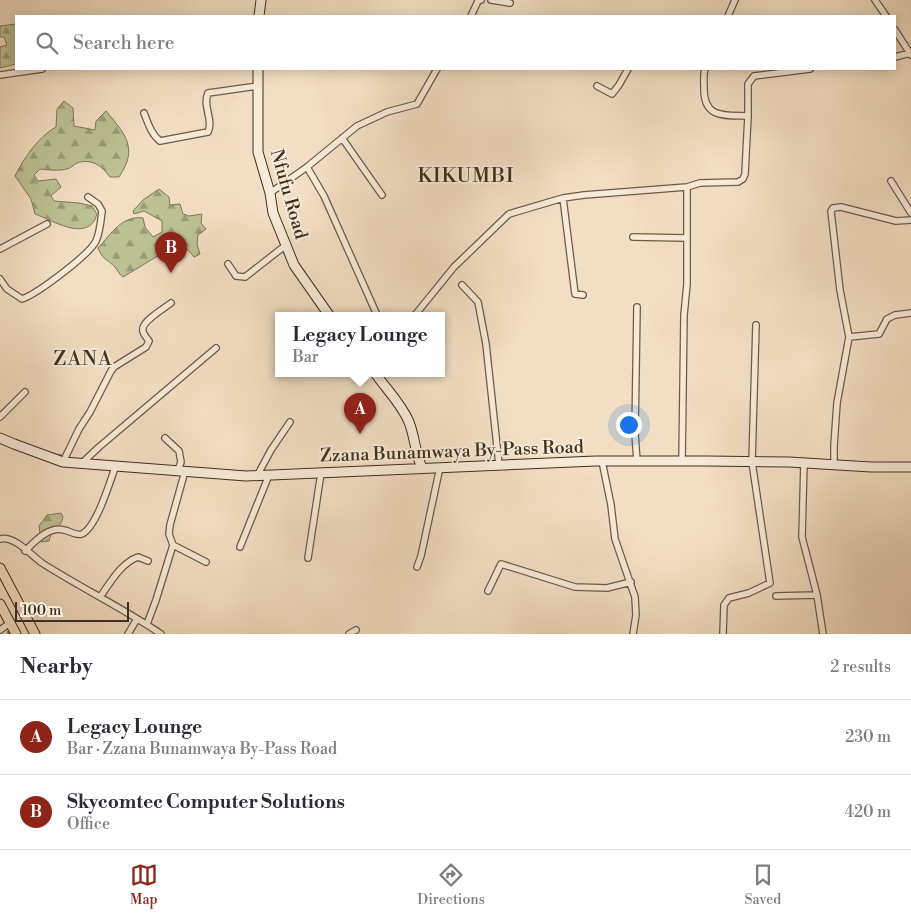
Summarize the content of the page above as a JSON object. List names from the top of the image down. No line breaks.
{"streets":{"street":["Nfufu Road","Zzana Bunamwaya By-Pass Road"]},"districts":["KIKUMBI","ZANA"],"scale_bar":"100 m","page":{"search":"Search here","pins":["B","A"],"popup":["Legacy Lounge","Bar"],"scale":"100 m","heading":["Nearby","2 results"],"list":[{"mark":"A","name":"Legacy Lounge","note":"Bar · Zzana Bunamwaya By-Pass Road","value":"230 m"},{"mark":"B","name":"Skycomtec Computer Solutions","note":"Office","value":"420 m"}],"nav":["Map","Directions","Saved"]}}
